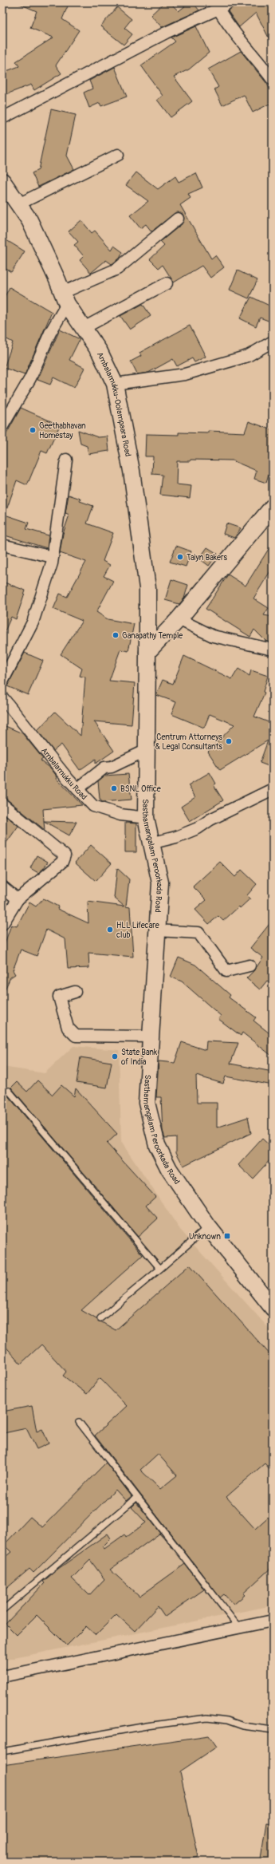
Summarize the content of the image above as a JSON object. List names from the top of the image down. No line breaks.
{"streets":{"street":["Ambalamukku-Oolampaara Road","Ambalamukku Road","Sasthamangalam Peroorkada Road"]},"crossings":[["Ambalamukku-Oolampaara Road","Sasthamangalam Peroorkada Road"],["Ambalamukku Road","Sasthamangalam Peroorkada Road"]],"places":{"other":["Geethabhavan Homestay","Taiyn Bakers","Ganapathy Temple","Centrum Attorneys & Legal Consultants","BSNL Office","HLL Lifecare club","State Bank of India"],"transit":["Unknown"]}}
